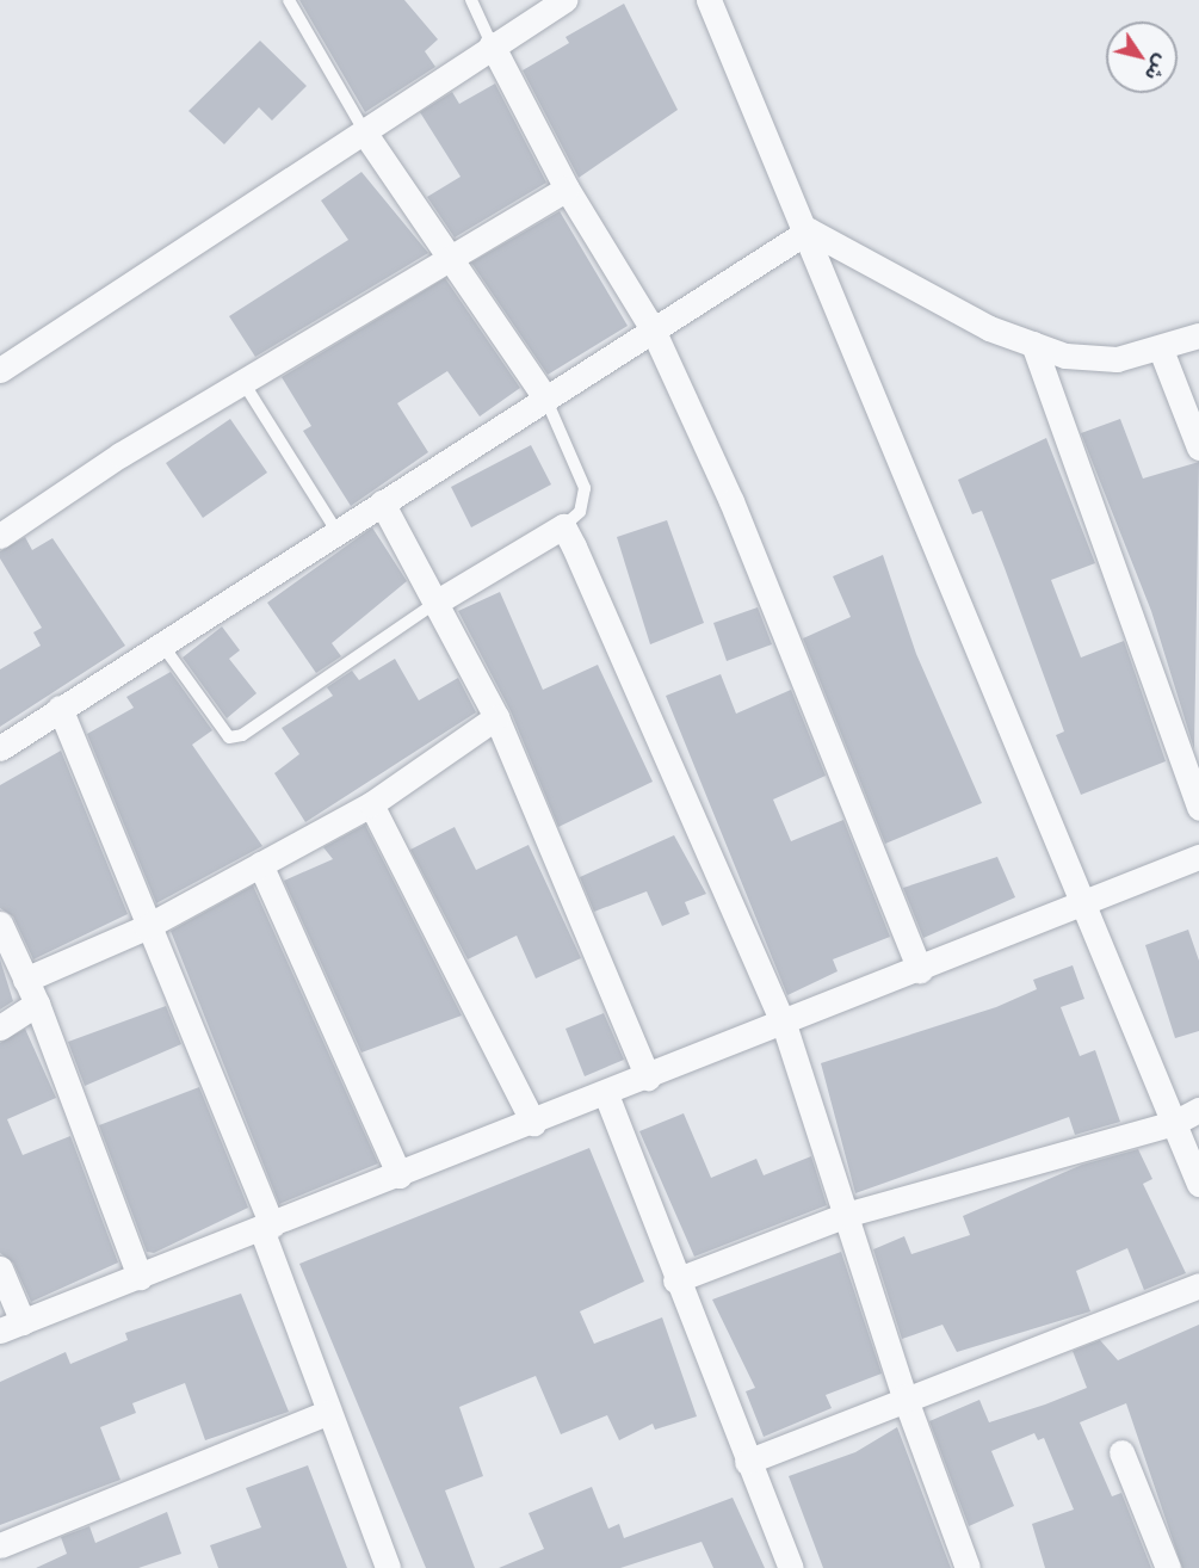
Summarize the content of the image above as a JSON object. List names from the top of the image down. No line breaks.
{"north":"bottom right"}
